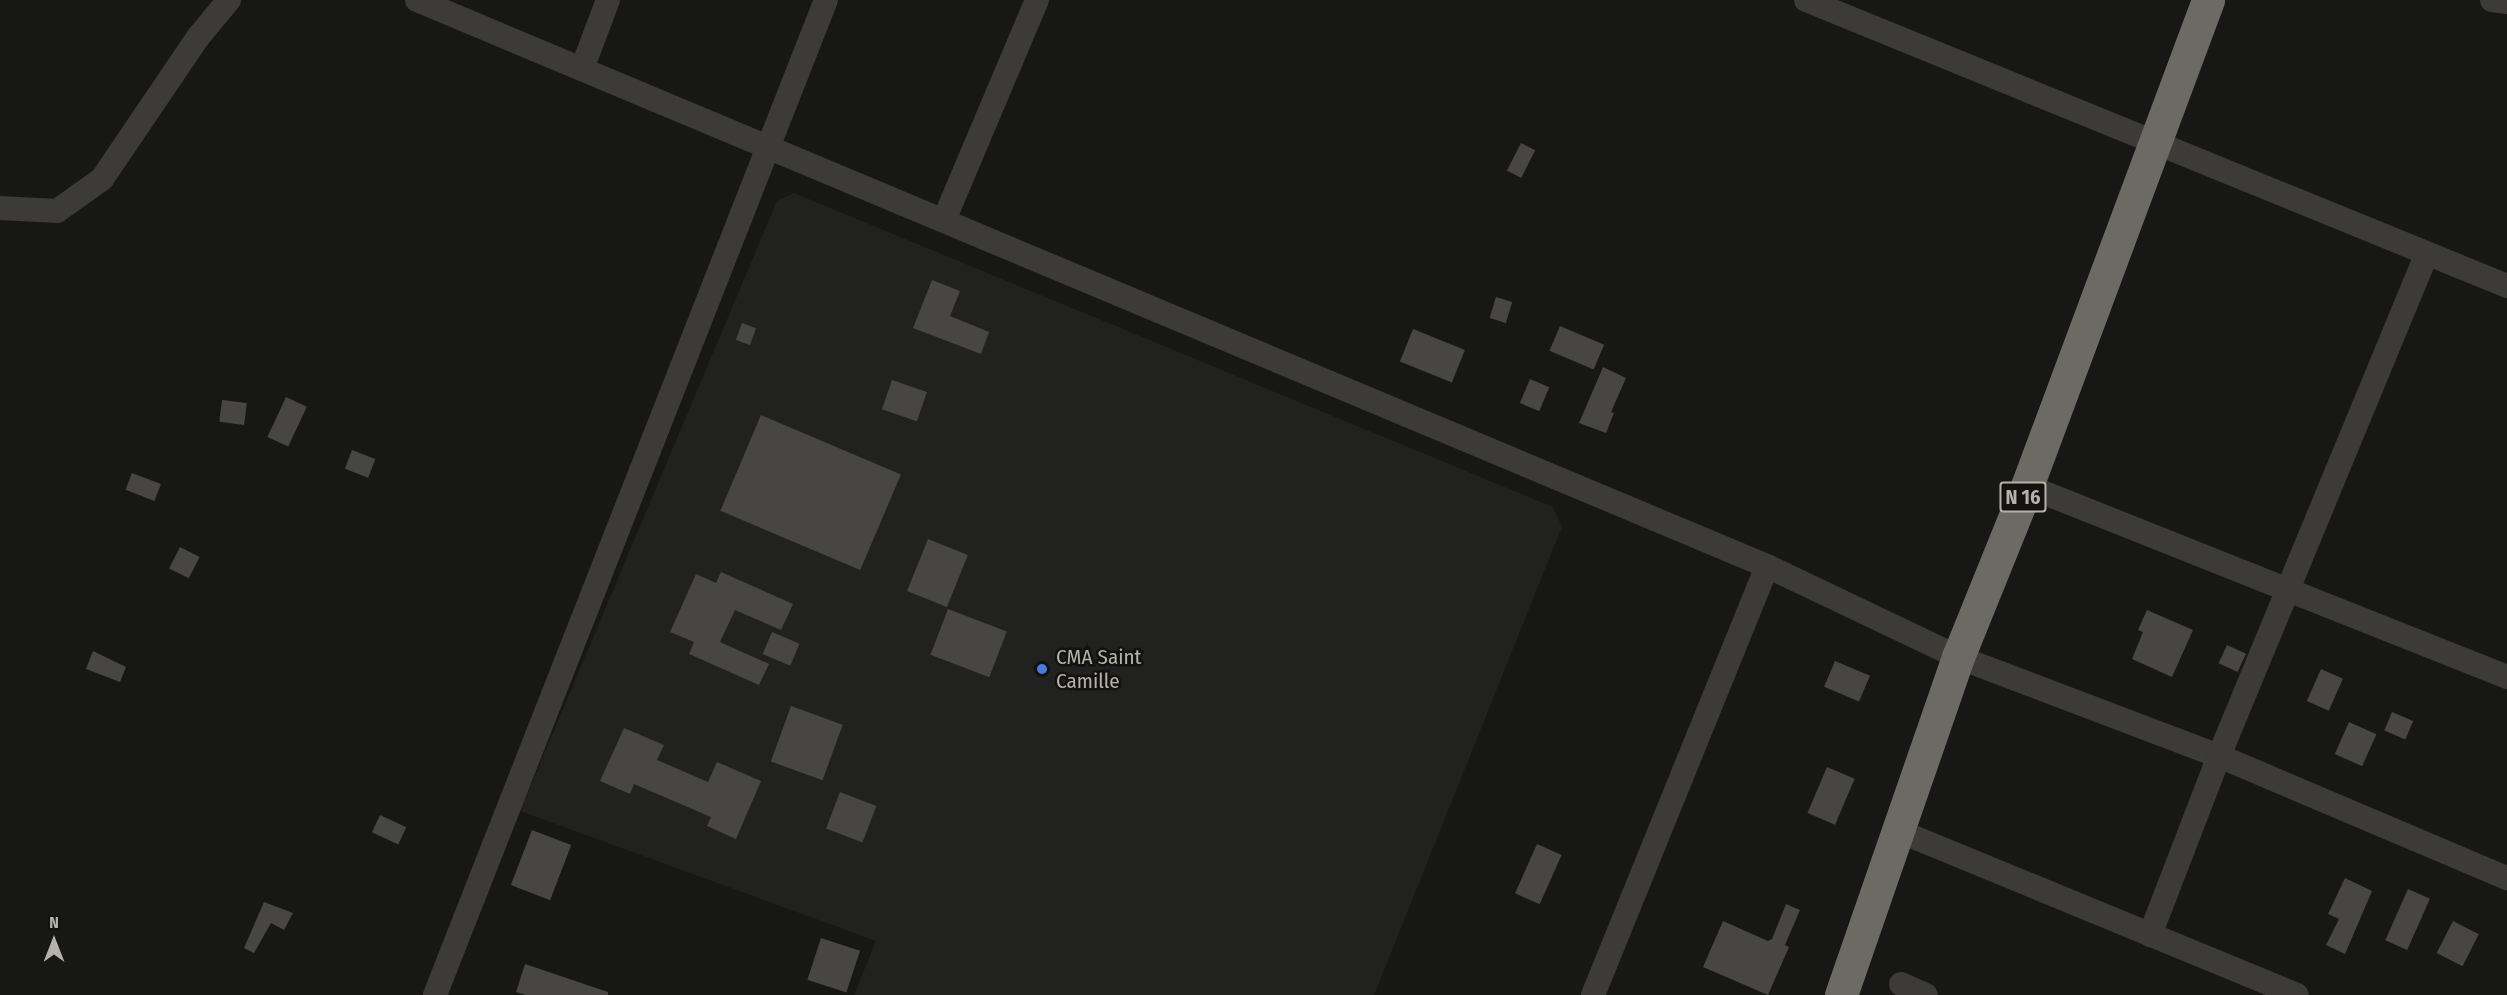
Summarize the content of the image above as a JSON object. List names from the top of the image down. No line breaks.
{"streets":{"highway":["N 16"]},"places":["CMA Saint Camille"],"north":"top"}
